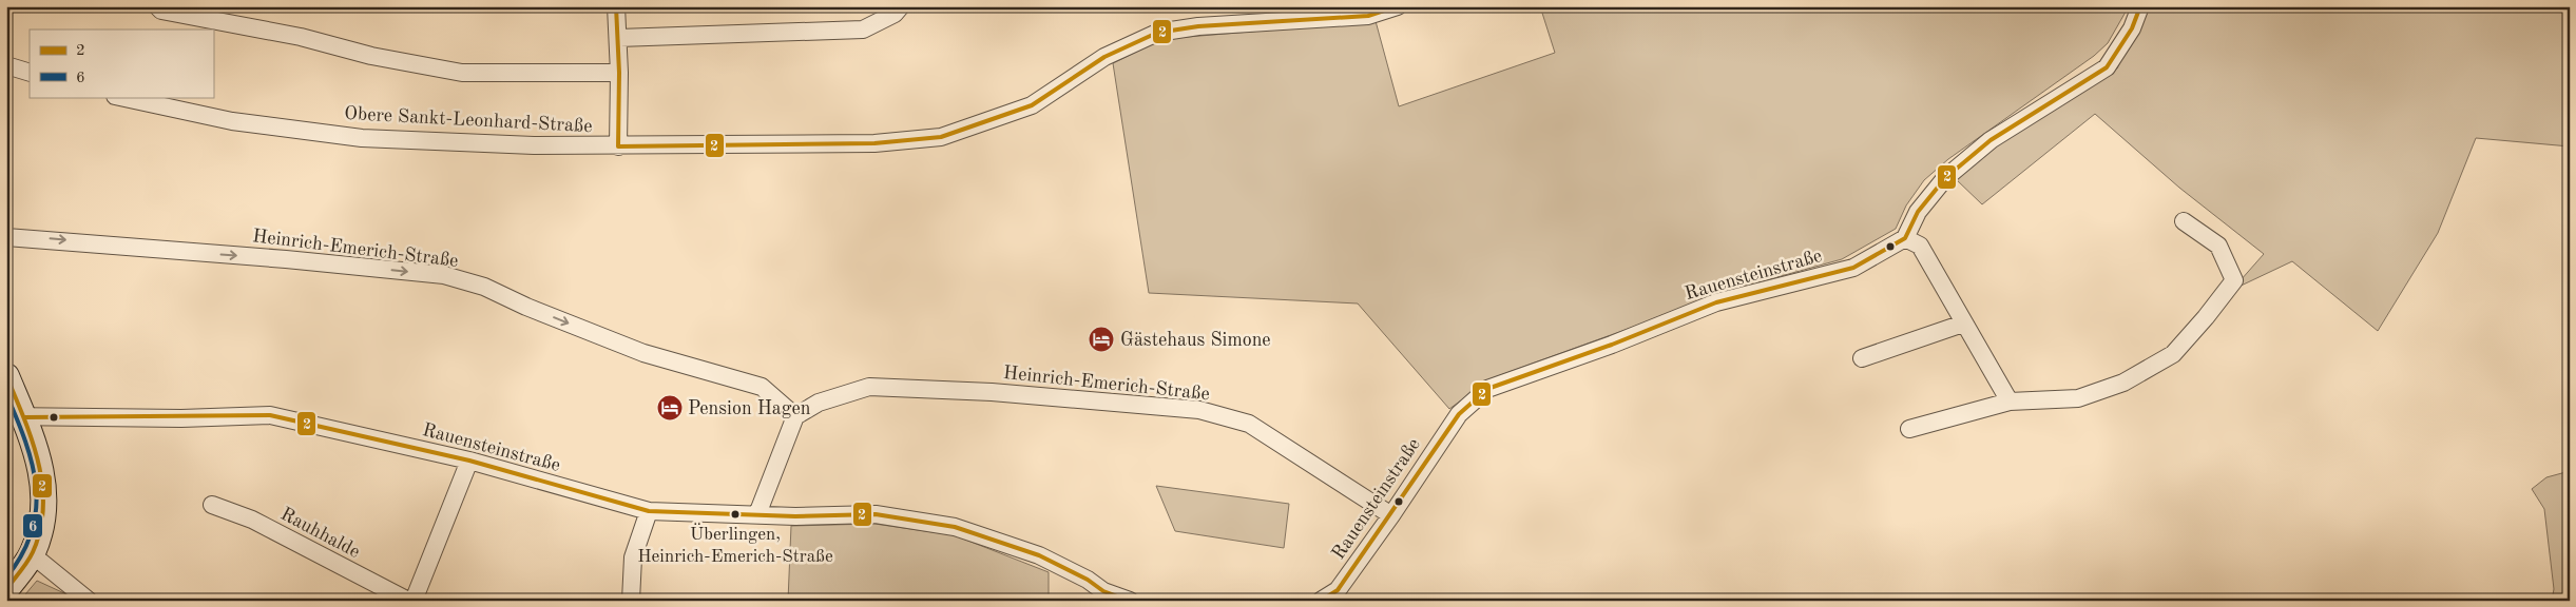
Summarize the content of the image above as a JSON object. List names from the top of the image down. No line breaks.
{"streets":{"street":["Obere Sankt-Leonhard-Straße","Heinrich-Emerich-Straße","Rauensteinstraße","Rauhhalde"]},"crossings":[["Heinrich-Emerich-Straße","Rauensteinstraße"]],"one_way":["Heinrich-Emerich-Straße"],"places":{"hotel":["Gästehaus Simone","Pension Hagen"],"other":["Überlingen, Heinrich-Emerich-Straße"]},"lines":["transit line 2","transit line 6"],"legend":["2","6"]}
